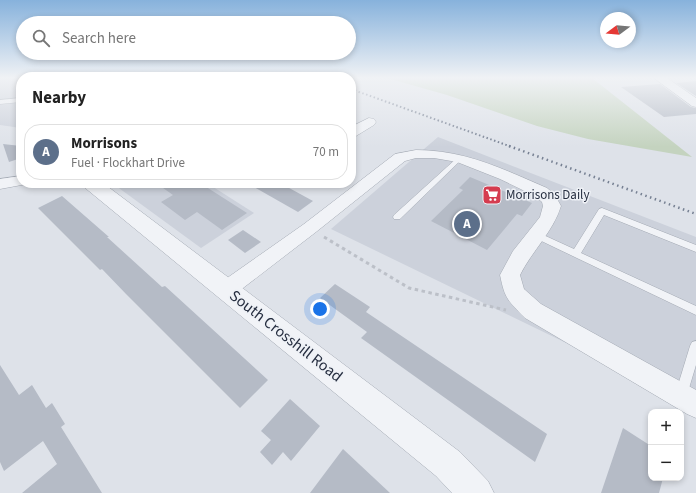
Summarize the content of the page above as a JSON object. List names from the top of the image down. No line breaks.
{"streets":{"street":["South Crosshill Road"]},"places":{"supermarket":["Morrisons Daily"]},"north":"left","page":{"search":"Search here","heading":"Nearby","list":[{"mark":"A","name":"Morrisons","note":"Fuel · Flockhart Drive","value":"70 m"}],"pins":"A","map_buttons":["+","−"]}}
